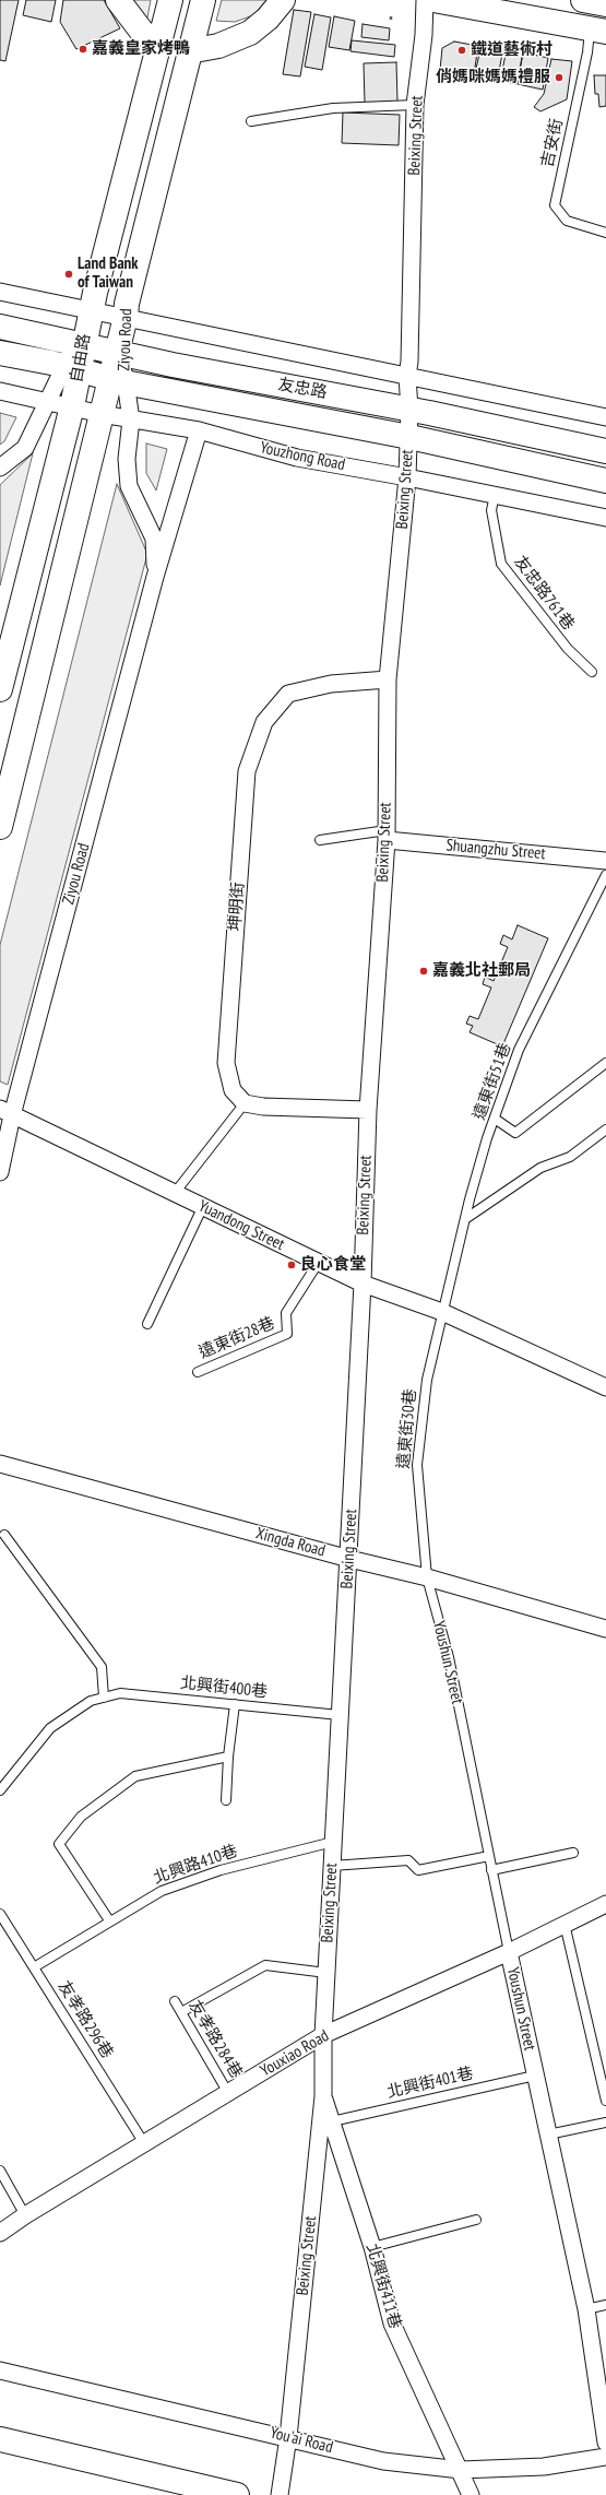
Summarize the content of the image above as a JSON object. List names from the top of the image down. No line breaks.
{"streets":{"street":["Beixing Street","Ziyou Road","自由路","友忠路","Youzhong Road","Shuangzhu Street","坤明街","Yuandong Street","Xingda Road","Youshun Street","Youxiao Road","北興街411巷","You'ai Road"],"lane":["吉安街","友忠路761巷","遠東街51巷","遠東街28巷","遠東街30巷","北興街400巷","北興路410巷","友孝路296巷","友孝路284巷","北興街401巷"]},"crossings":[["Beixing Street","友忠路"],["Beixing Street","Youzhong Road"],["Beixing Street","Shuangzhu Street"],["Beixing Street","坤明街"],["Beixing Street","Yuandong Street"],["Beixing Street","Xingda Road"],["Beixing Street","北興街400巷"],["Beixing Street","北興路410巷"],["Beixing Street","Youxiao Road"],["Beixing Street","北興街411巷"],["Beixing Street","You'ai Road"],["Ziyou Road","自由路"],["Ziyou Road","Youzhong Road"],["Ziyou Road","Yuandong Street"],["自由路","友忠路"],["自由路","Youzhong Road"],["Youzhong Road","友忠路761巷"],["遠東街51巷","Yuandong Street"],["遠東街51巷","遠東街30巷"],["Yuandong Street","遠東街28巷"],["Yuandong Street","遠東街30巷"],["遠東街30巷","Xingda Road"],["遠東街30巷","Youshun Street"],["Xingda Road","Youshun Street"],["Youshun Street","Youxiao Road"],["Youshun Street","北興街401巷"],["北興路410巷","友孝路296巷"],["友孝路296巷","Youxiao Road"],["友孝路284巷","Youxiao Road"],["北興街401巷","北興街411巷"],["北興街411巷","You'ai Road"]],"places":["嘉義皇家烤鴨","鐵道藝術村","俏媽咪媽媽禮服","Land Bank of Taiwan","嘉義北社郵局","良心食堂"]}
